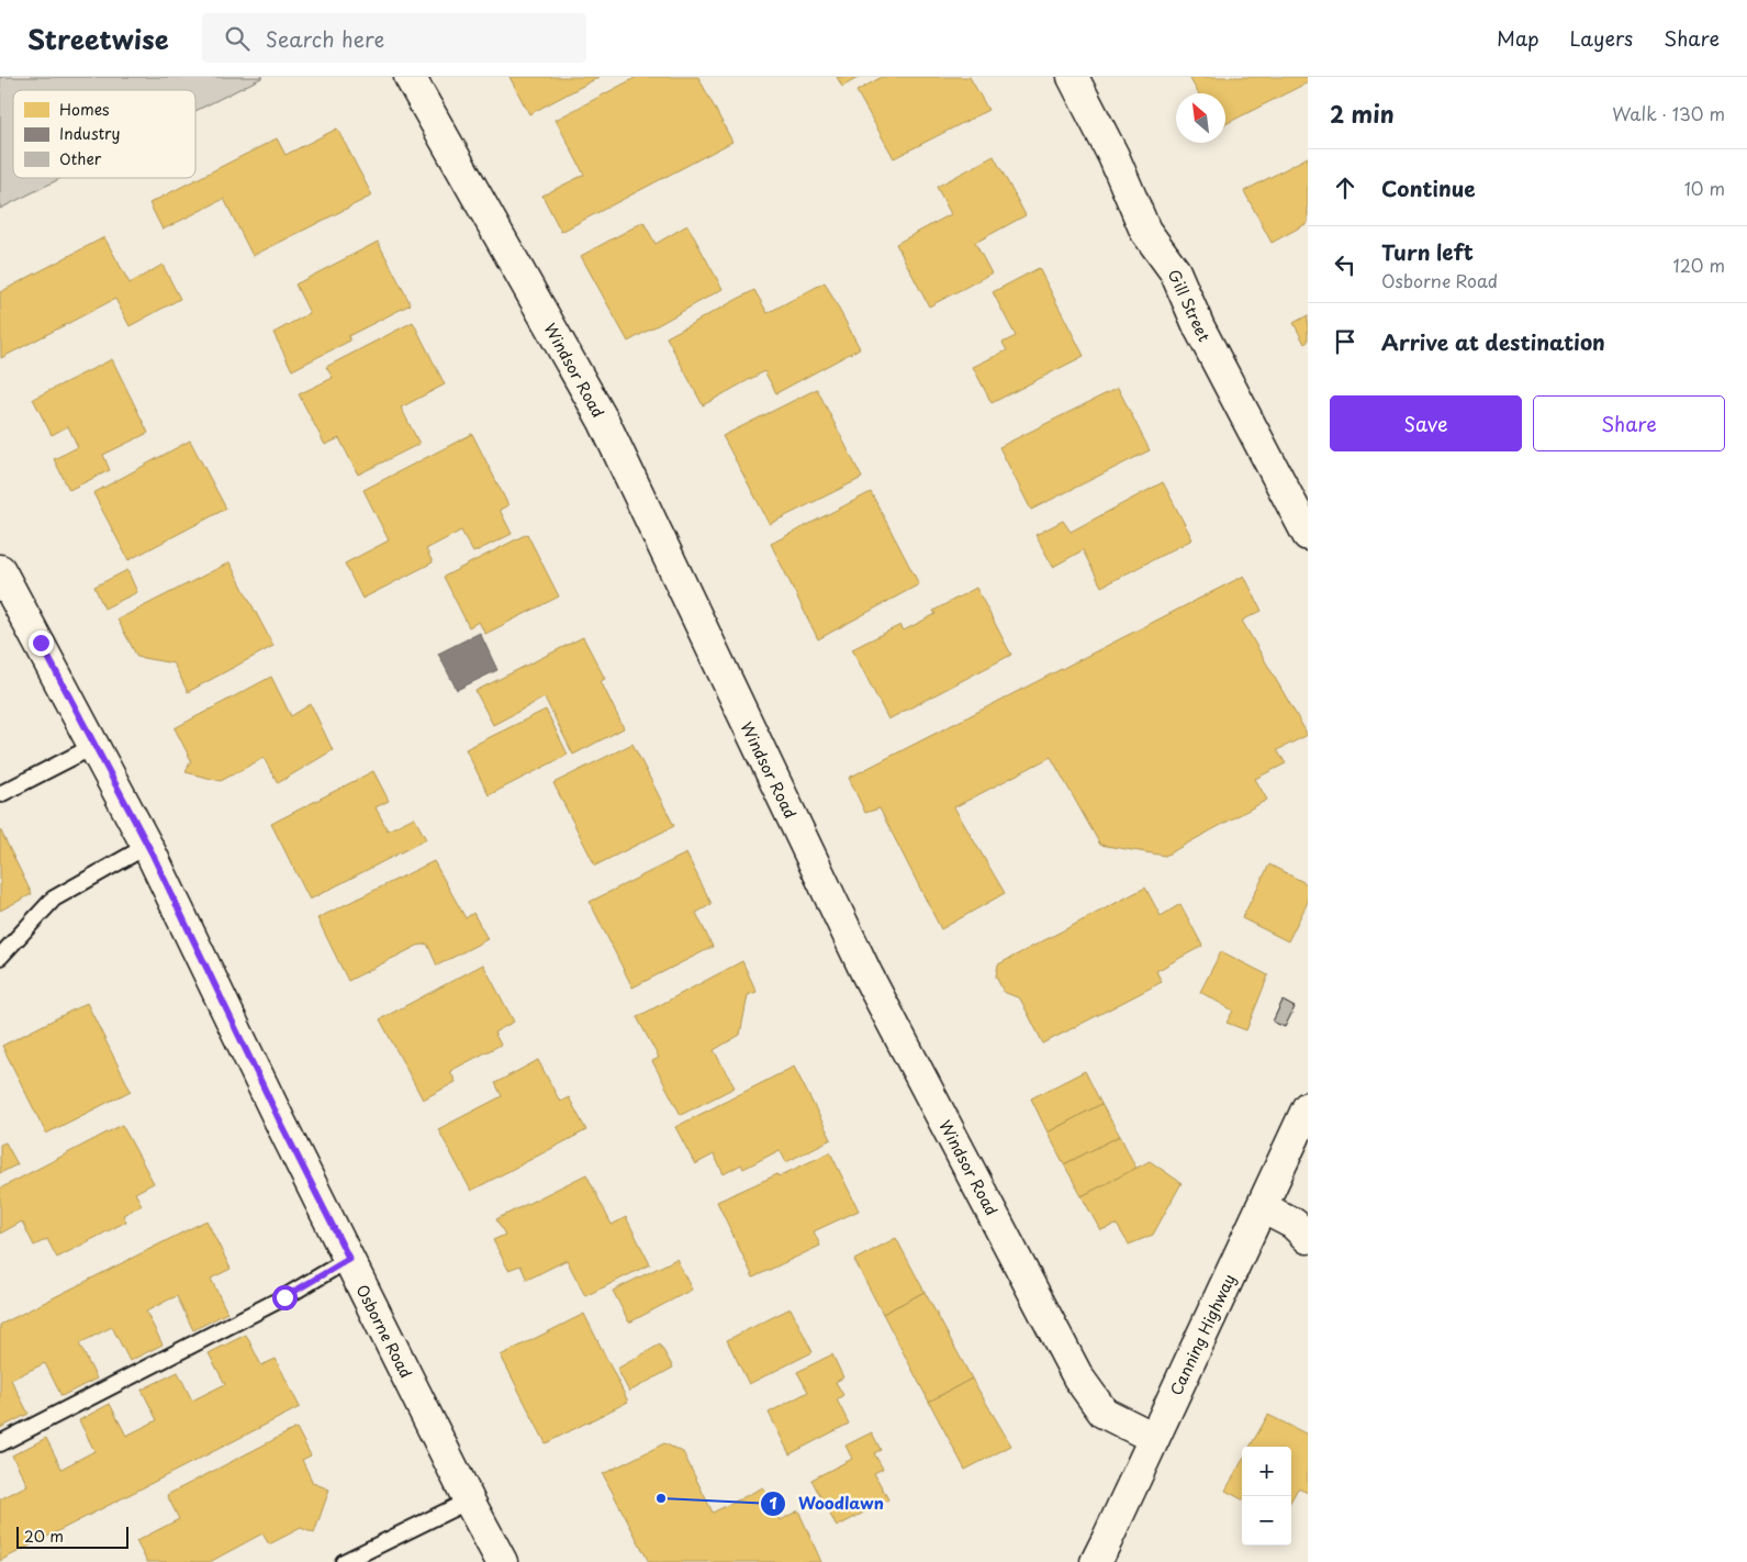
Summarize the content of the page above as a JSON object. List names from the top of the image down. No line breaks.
{"streets":{"main road":["Gill Street","Windsor Road","Osborne Road","Canning Highway"]},"crossings":[["Windsor Road","Canning Highway"]],"places":["Woodlawn"],"legend":["Homes","Industry","Other"],"scale_bar":"20 m","north":"top left","page":{"header":"Streetwise","search":"Search here","nav":["Map","Layers","Share"],"heading":["2 min","Walk · 130 m"],"list":[["Continue","10 m"],["Turn left","Osborne Road","120 m"],"Arrive at destination"],"buttons":["Save","Share"],"map_buttons":["+","−"],"scale":"20 m"}}
